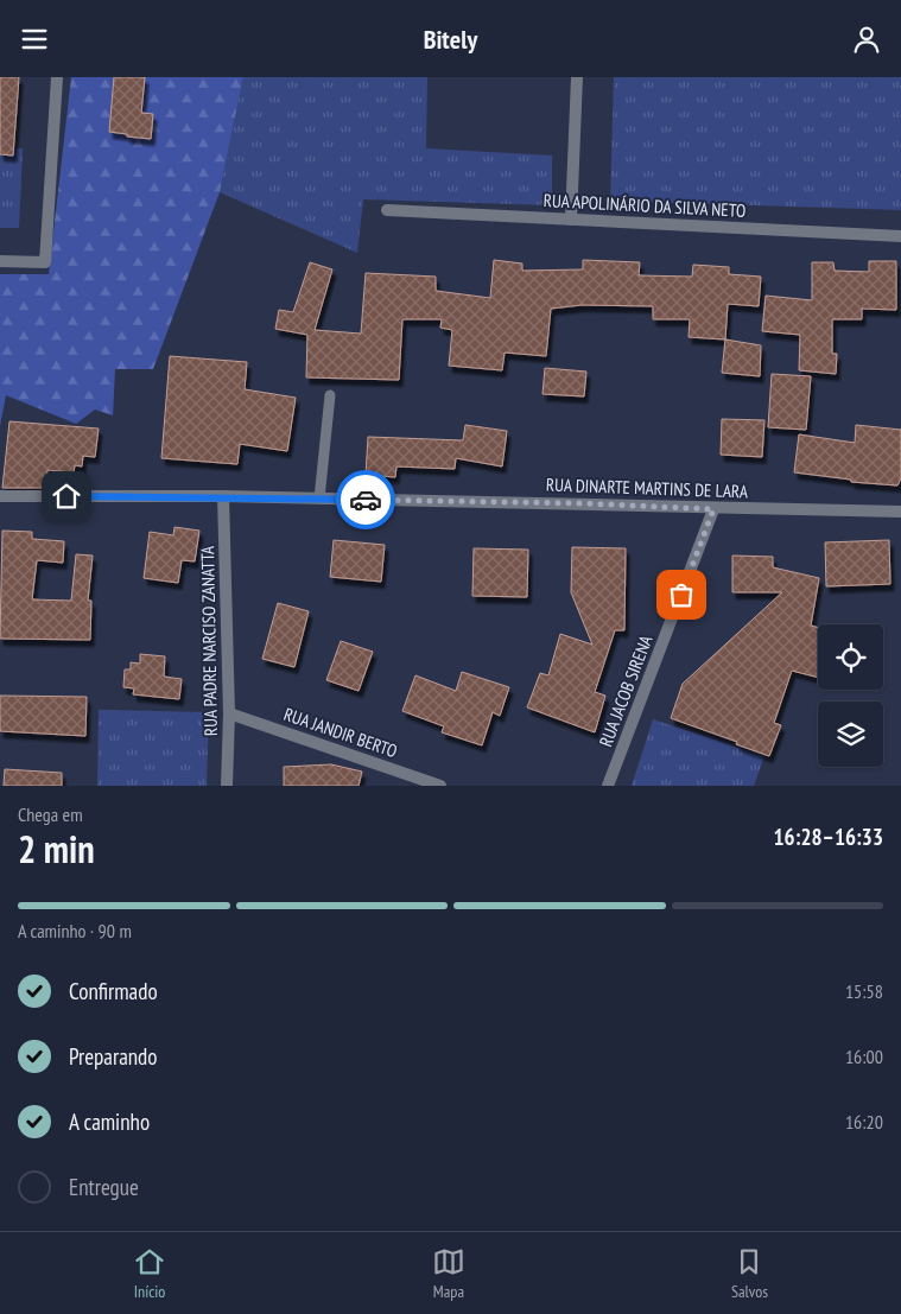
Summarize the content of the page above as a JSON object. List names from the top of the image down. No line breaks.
{"streets":{"street":["RUA APOLINÁRIO DA SILVA NETO","RUA DINARTE MARTINS DE LARA","RUA PADRE NARCISO ZANATTA","RUA JACOB SIRENA","RUA JANDIR BERTO"]},"crossings":[["RUA DINARTE MARTINS DE LARA","RUA PADRE NARCISO ZANATTA"],["RUA DINARTE MARTINS DE LARA","RUA JACOB SIRENA"],["RUA PADRE NARCISO ZANATTA","RUA JANDIR BERTO"]],"page":{"header":"Bitely","heading":["2 min","Chega em","16:28–16:33"],"bar":"A caminho · 90 m","list":[["Confirmado","15:58"],["Preparando","16:00"],["A caminho","16:20"],"Entregue"],"tabs":["Início","Mapa","Salvos"]}}
